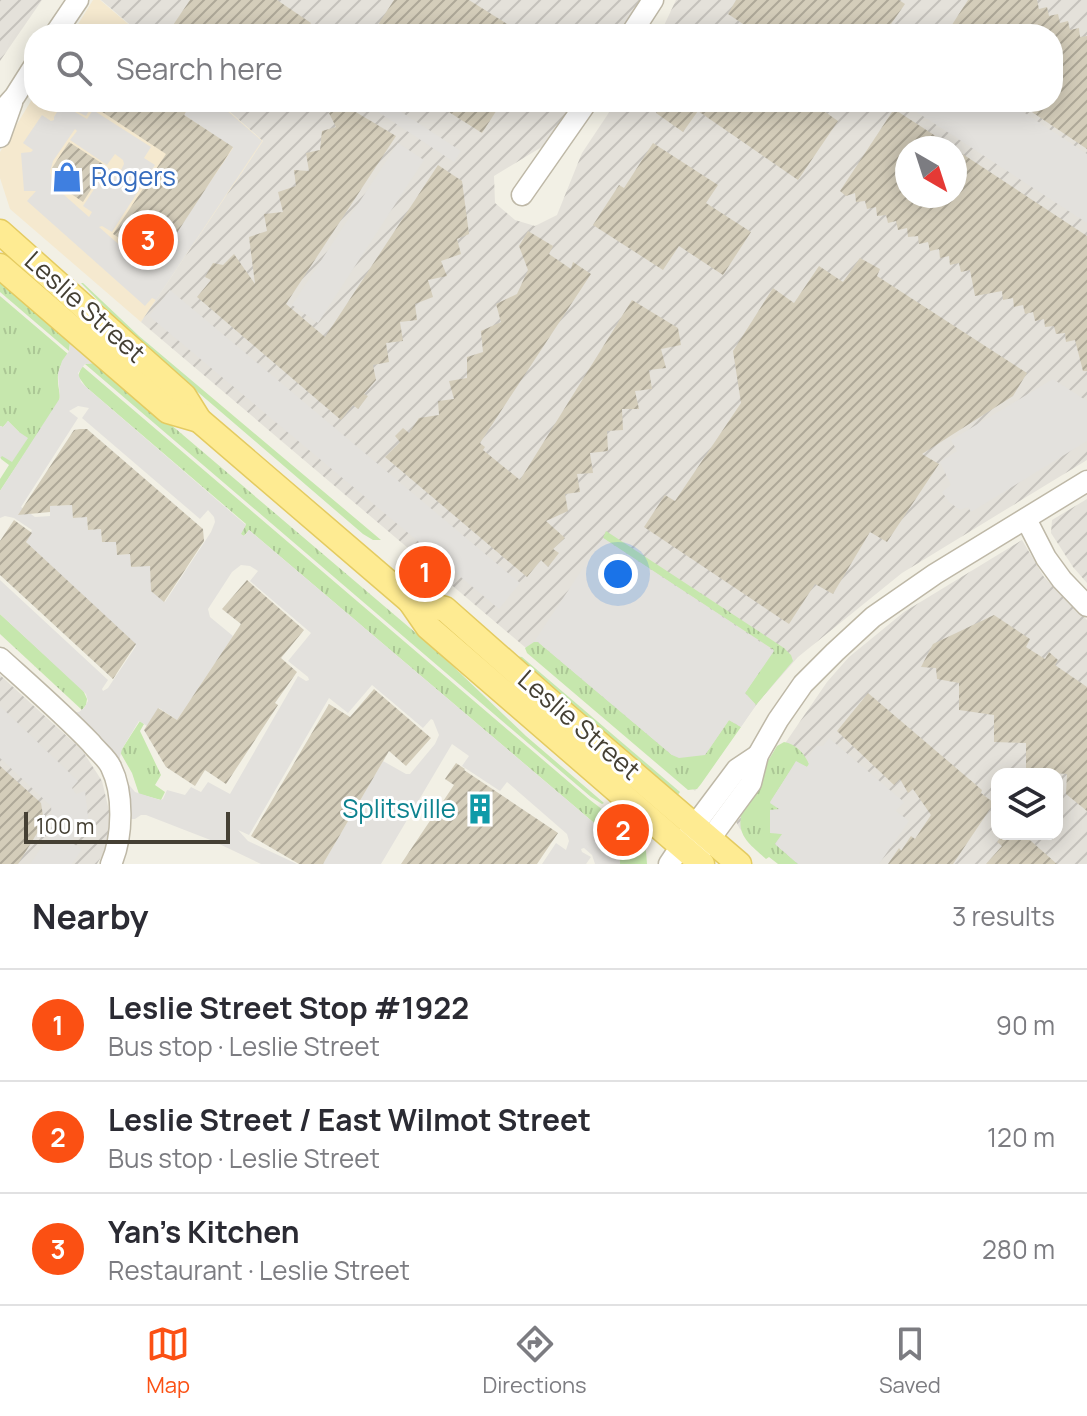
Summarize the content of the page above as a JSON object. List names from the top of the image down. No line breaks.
{"streets":{"main road":["Leslie Street"]},"places":{"shop":["Rogers"],"building":["Splitsville"]},"scale_bar":"100 m","north":"bottom right","page":{"search":"Search here","pins":["3","1","2"],"scale":"100 m","heading":["Nearby","3 results"],"list":[{"mark":"1","name":"Leslie Street Stop #1922","note":"Bus stop · Leslie Street","value":"90 m"},{"mark":"2","name":"Leslie Street / East Wilmot Street","note":"Bus stop · Leslie Street","value":"120 m"},{"mark":"3","name":"Yan's Kitchen","note":"Restaurant · Leslie Street","value":"280 m"}],"nav":["Map","Directions","Saved"]}}
